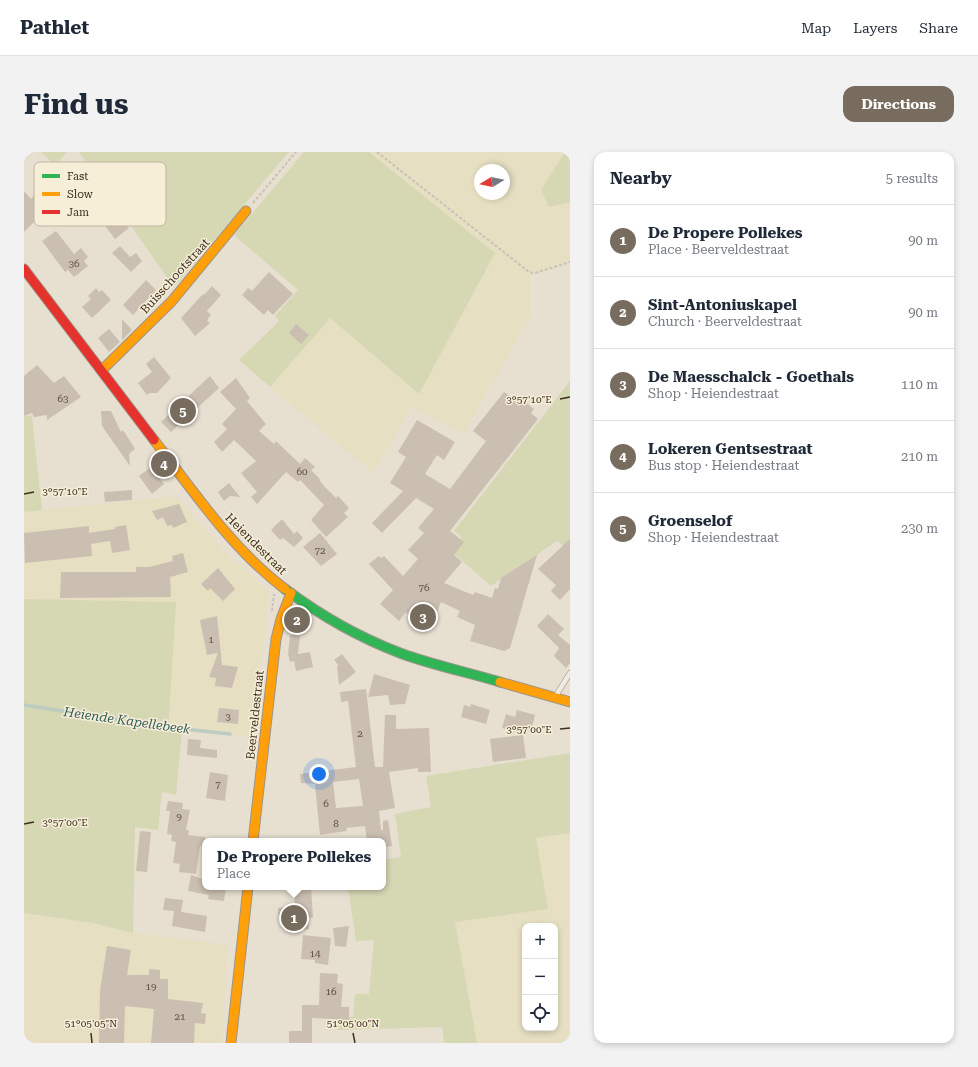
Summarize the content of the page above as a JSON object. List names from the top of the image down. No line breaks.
{"streets":{"main road":["Buisschootstraat","Heiendestraat","Beerveldestraat"]},"crossings":[["Buisschootstraat","Heiendestraat"],["Heiendestraat","Beerveldestraat"]],"water":["Heiende Kapellebeek"],"house_numbers":["36","63","60","72","76","1","3","2","7","6","9","8","14","19","16","21"],"legend":["Fast","Slow","Jam"],"north":"left","page":{"header":"Pathlet","nav":["Map","Layers","Share"],"buttons":"Directions","title":"Find us","heading":["Nearby","5 results"],"list":[{"mark":"1","name":"De Propere Pollekes","note":"Place · Beerveldestraat","value":"90 m"},{"mark":"2","name":"Sint-Antoniuskapel","note":"Church · Beerveldestraat","value":"90 m"},{"mark":"3","name":"De Maesschalck - Goethals","note":"Shop · Heiendestraat","value":"110 m"},{"mark":"4","name":"Lokeren Gentsestraat","note":"Bus stop · Heiendestraat","value":"210 m"},{"mark":"5","name":"Groenselof","note":"Shop · Heiendestraat","value":"230 m"}],"pins":["5","4","3","2","1"],"popup":["De Propere Pollekes","Place"],"map_buttons":["+","−"]},"coordinates":["3°57'10\"E","3°57'00\"E","51°05'05\"N","51°05'00\"N"]}
